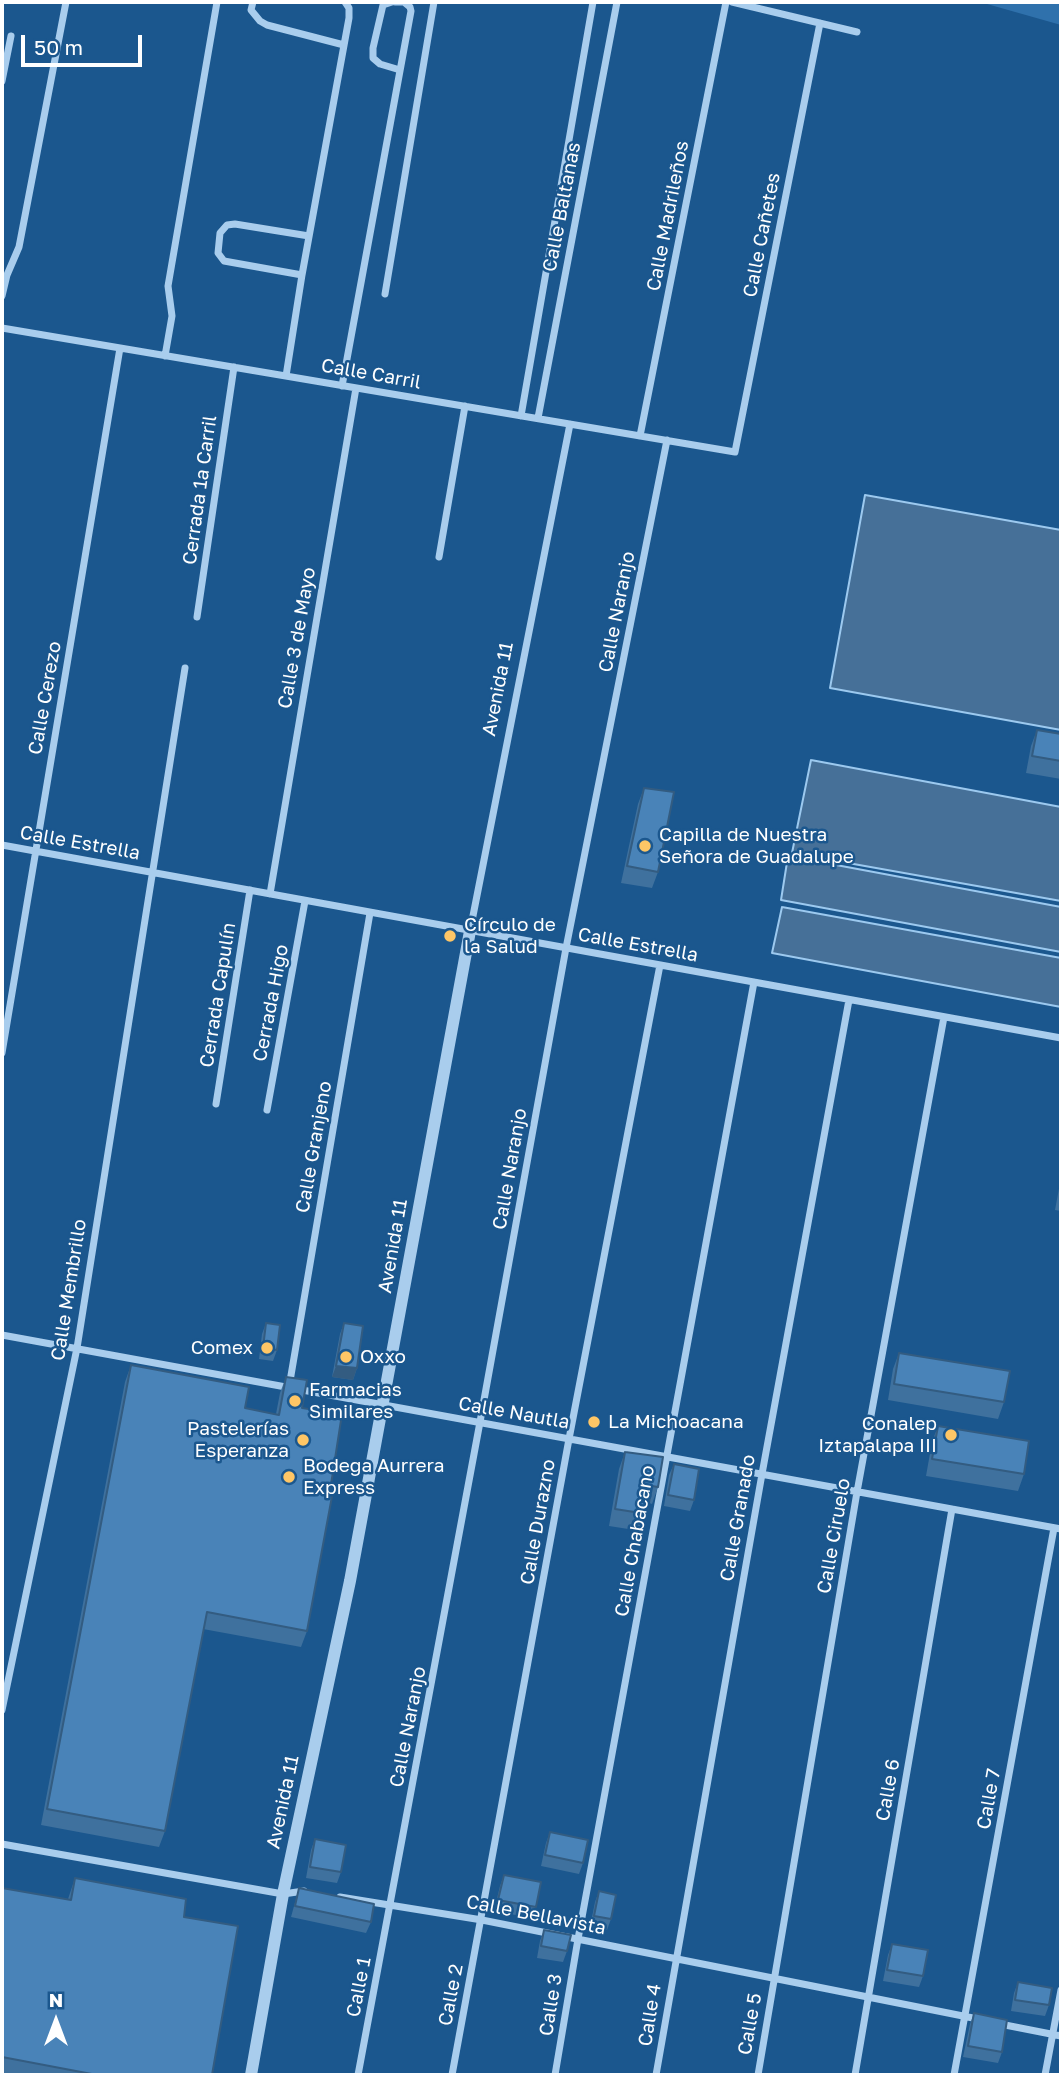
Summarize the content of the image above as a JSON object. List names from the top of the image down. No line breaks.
{"streets":{"street":["Calle Baltanas","Calle Madrileños","Calle Cañetes","Calle Carril","Cerrada 1ª Carril","Calle Naranjo","Calle 3 de Mayo","Avenida 11","Calle Cerezo","Calle Estrella","Cerrada Capulín","Cerrada Higo","Calle Granjeno","Calle Membrillo","Calle Nautla","Calle Granado","Calle Durazno","Calle Ciruelo","Calle Chabacano","Calle 6","Calle 7","Calle Bellavista","Calle 1","Calle 2","Calle 3","Calle 4","Calle 5"]},"crossings":[["Calle Baltanas","Calle Carril"],["Calle Madrileños","Calle Carril"],["Calle Cañetes","Calle Carril"],["Calle Carril","Cerrada 1ª Carril"],["Calle Carril","Calle Naranjo"],["Calle Carril","Calle 3 de Mayo"],["Calle Carril","Avenida 11"],["Calle Carril","Calle Cerezo"],["Calle Naranjo","Calle Estrella"],["Calle Naranjo","Calle Nautla"],["Calle Naranjo","Calle Bellavista"],["Calle Naranjo","Calle 1"],["Calle 3 de Mayo","Calle Estrella"],["Avenida 11","Calle Estrella"],["Avenida 11","Calle Nautla"],["Calle Cerezo","Calle Estrella"],["Calle Estrella","Cerrada Capulín"],["Calle Estrella","Cerrada Higo"],["Calle Estrella","Calle Granjeno"],["Calle Estrella","Calle Membrillo"],["Calle Estrella","Calle Granado"],["Calle Estrella","Calle Durazno"],["Calle Estrella","Calle Ciruelo"],["Calle Estrella","Calle Chabacano"],["Calle Granjeno","Calle Nautla"],["Calle Membrillo","Calle Nautla"],["Calle Nautla","Calle Granado"],["Calle Nautla","Calle Durazno"],["Calle Nautla","Calle Ciruelo"],["Calle Nautla","Calle Chabacano"],["Calle Nautla","Calle 6"],["Calle Nautla","Calle 7"],["Calle Granado","Calle Bellavista"],["Calle Granado","Calle 4"],["Calle Durazno","Calle Bellavista"],["Calle Durazno","Calle 2"],["Calle Ciruelo","Calle Bellavista"],["Calle Ciruelo","Calle 5"],["Calle Chabacano","Calle Bellavista"],["Calle Chabacano","Calle 3"],["Calle 6","Calle Bellavista"],["Calle 7","Calle Bellavista"],["Calle Bellavista","Calle 1"],["Calle Bellavista","Calle 2"],["Calle Bellavista","Calle 3"],["Calle Bellavista","Calle 4"],["Calle Bellavista","Calle 5"]],"places":["Capilla de Nuestra Señora de Guadalupe","Círculo de la Salud","Comex","Oxxo","Farmacias Similares","La Michoacana","Conalep Iztapalapa III","Pastelerías Esperanza","Bodega Aurrera Express"],"scale_bar":"50 m","north":"top"}
